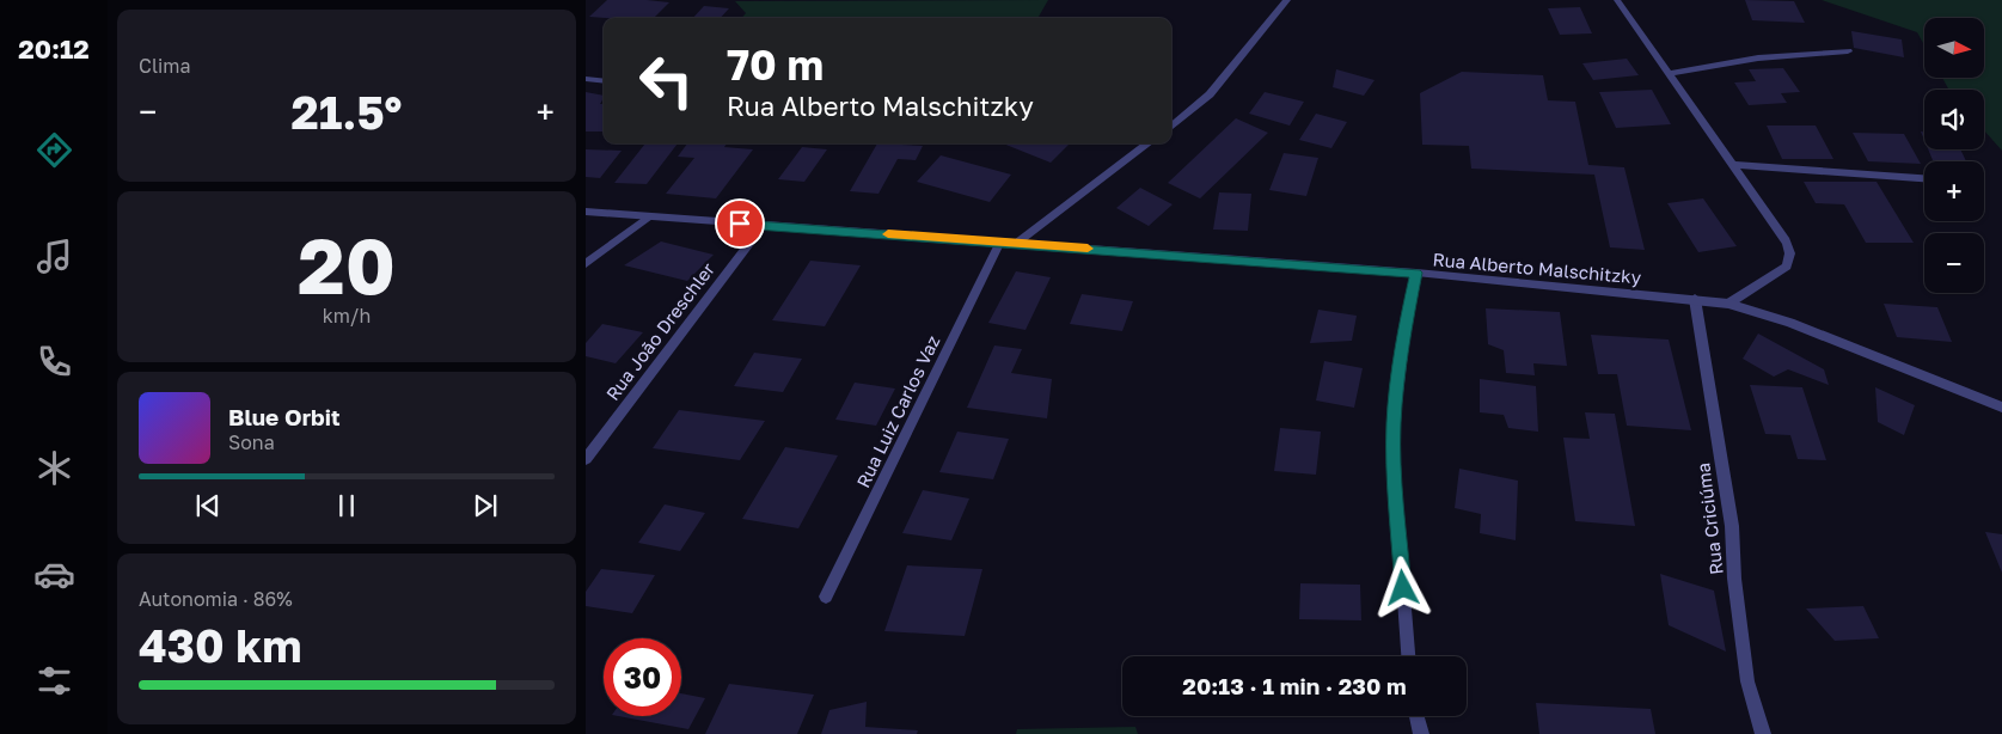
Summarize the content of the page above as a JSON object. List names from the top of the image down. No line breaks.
{"streets":{"street":["Rua Alberto Malschitzky","Rua João Dreschler","Rua Luiz Carlos Vaz","Rua Criciúma"]},"crossings":[["Rua Alberto Malschitzky","Rua João Dreschler"],["Rua Alberto Malschitzky","Rua Luiz Carlos Vaz"],["Rua Alberto Malschitzky","Rua Criciúma"]],"north":"right","page":{"tabs":"20:12","tile":["Clima",["20","km/h"],["Autonomia · 86%","430 km"]],"map_buttons":["+","−"],"turn":["70 m","Rua Alberto Malschitzky"],"heat":["−","21.5°","+"],"song":["Blue Orbit","Sona"],"limit":"30","trip":"20:13 · 1 min · 230 m"}}
